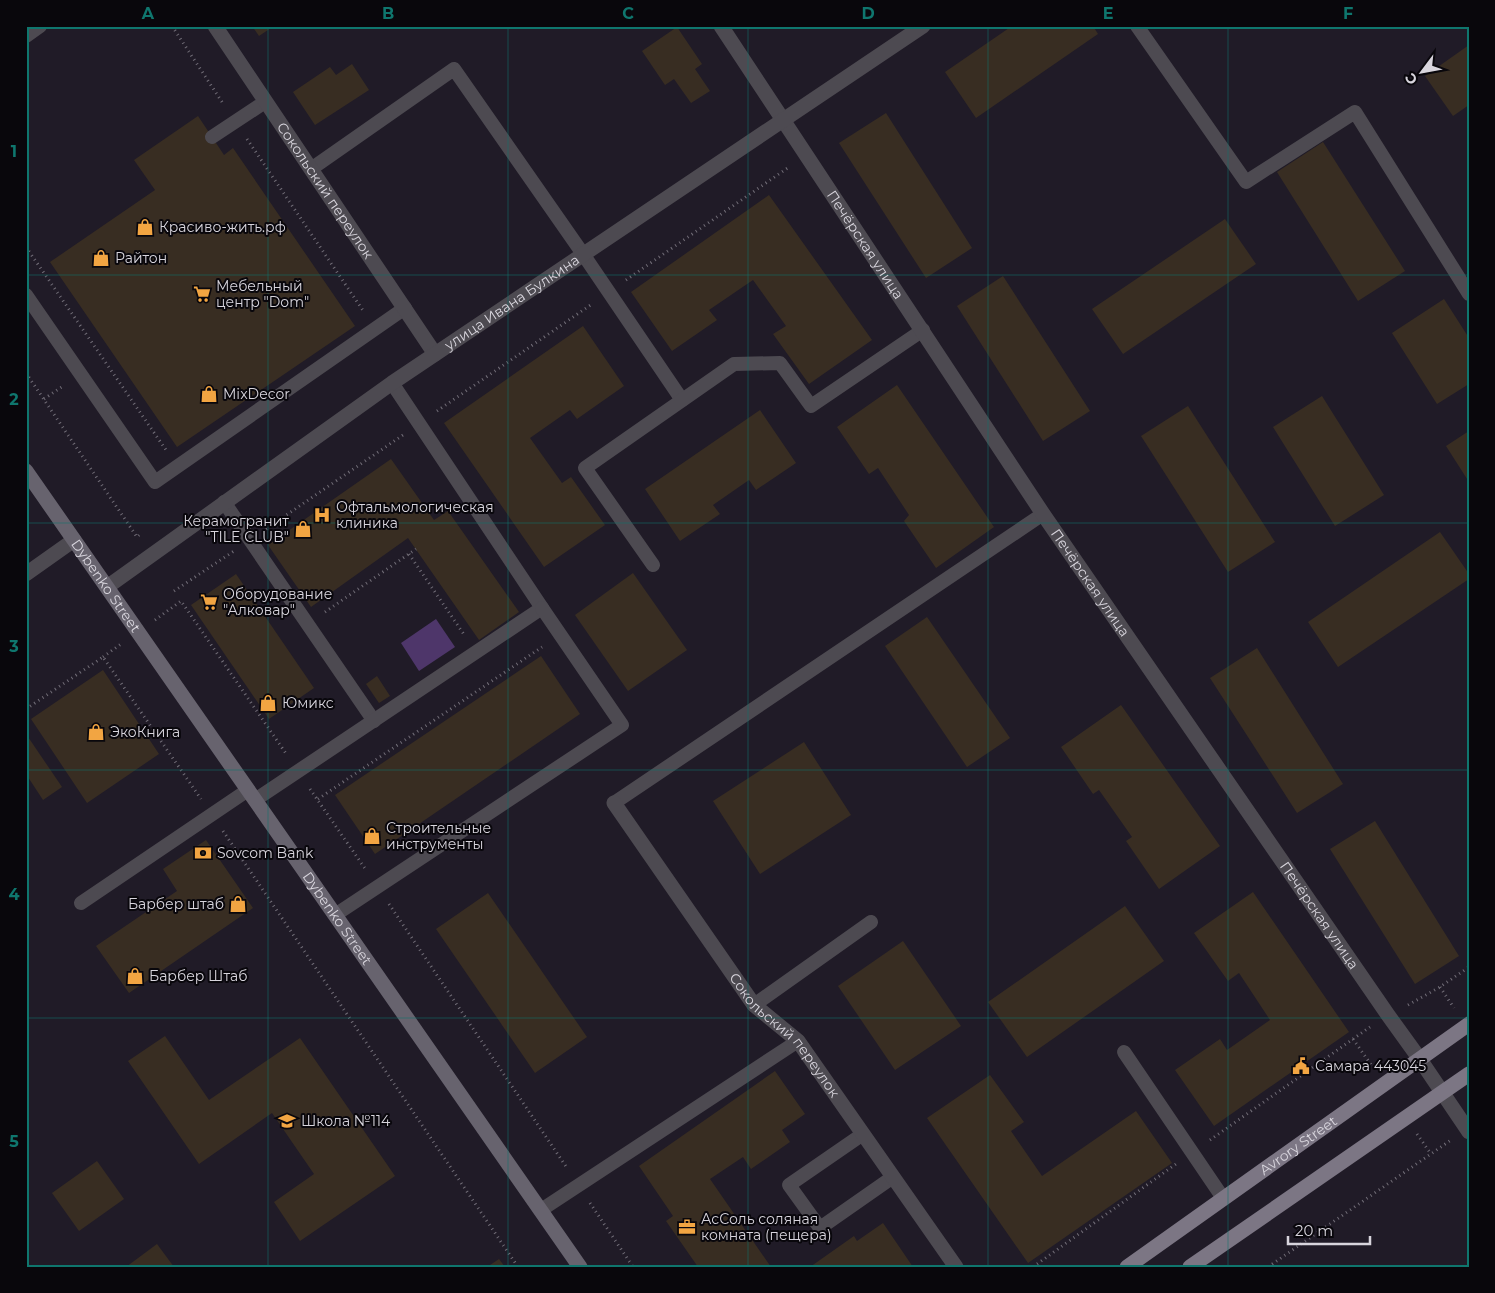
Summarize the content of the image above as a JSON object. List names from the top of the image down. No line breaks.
{"streets":{"main road":["Dybenko Street","Avrory Street"],"street":["Сокольский переулок","Печёрская улица","улица Ивана Булкина"]},"crossings":[["Сокольский переулок","улица Ивана Булкина"],["Печёрская улица","улица Ивана Булкина"],["Печёрская улица","Avrory Street"],["улица Ивана Булкина","Dybenko Street"]],"places":{"shop":["Красиво-жить.рф","Райтон","MixDecor","Керамогранит \"TILE CLUB\"","Юмикс","ЭкоКнига","Строительные инструменты","Барбер штаб","Барбер Штаб"],"supermarket":["Мебельный центр \"Dom\"","Оборудование \"Алковар\""],"hospital":["Офтальмологическая клиника"],"bank":["Sovcom Bank"],"public building":["Самара 443045"],"school or university":["Школа №114"],"office":["АсСоль соляная комната (пещера)"]},"scale_bar":"20 m","north":"bottom left","grid":{"columns":["A","B","C","D","E","F"],"rows":["1","2","3","4","5"]}}
